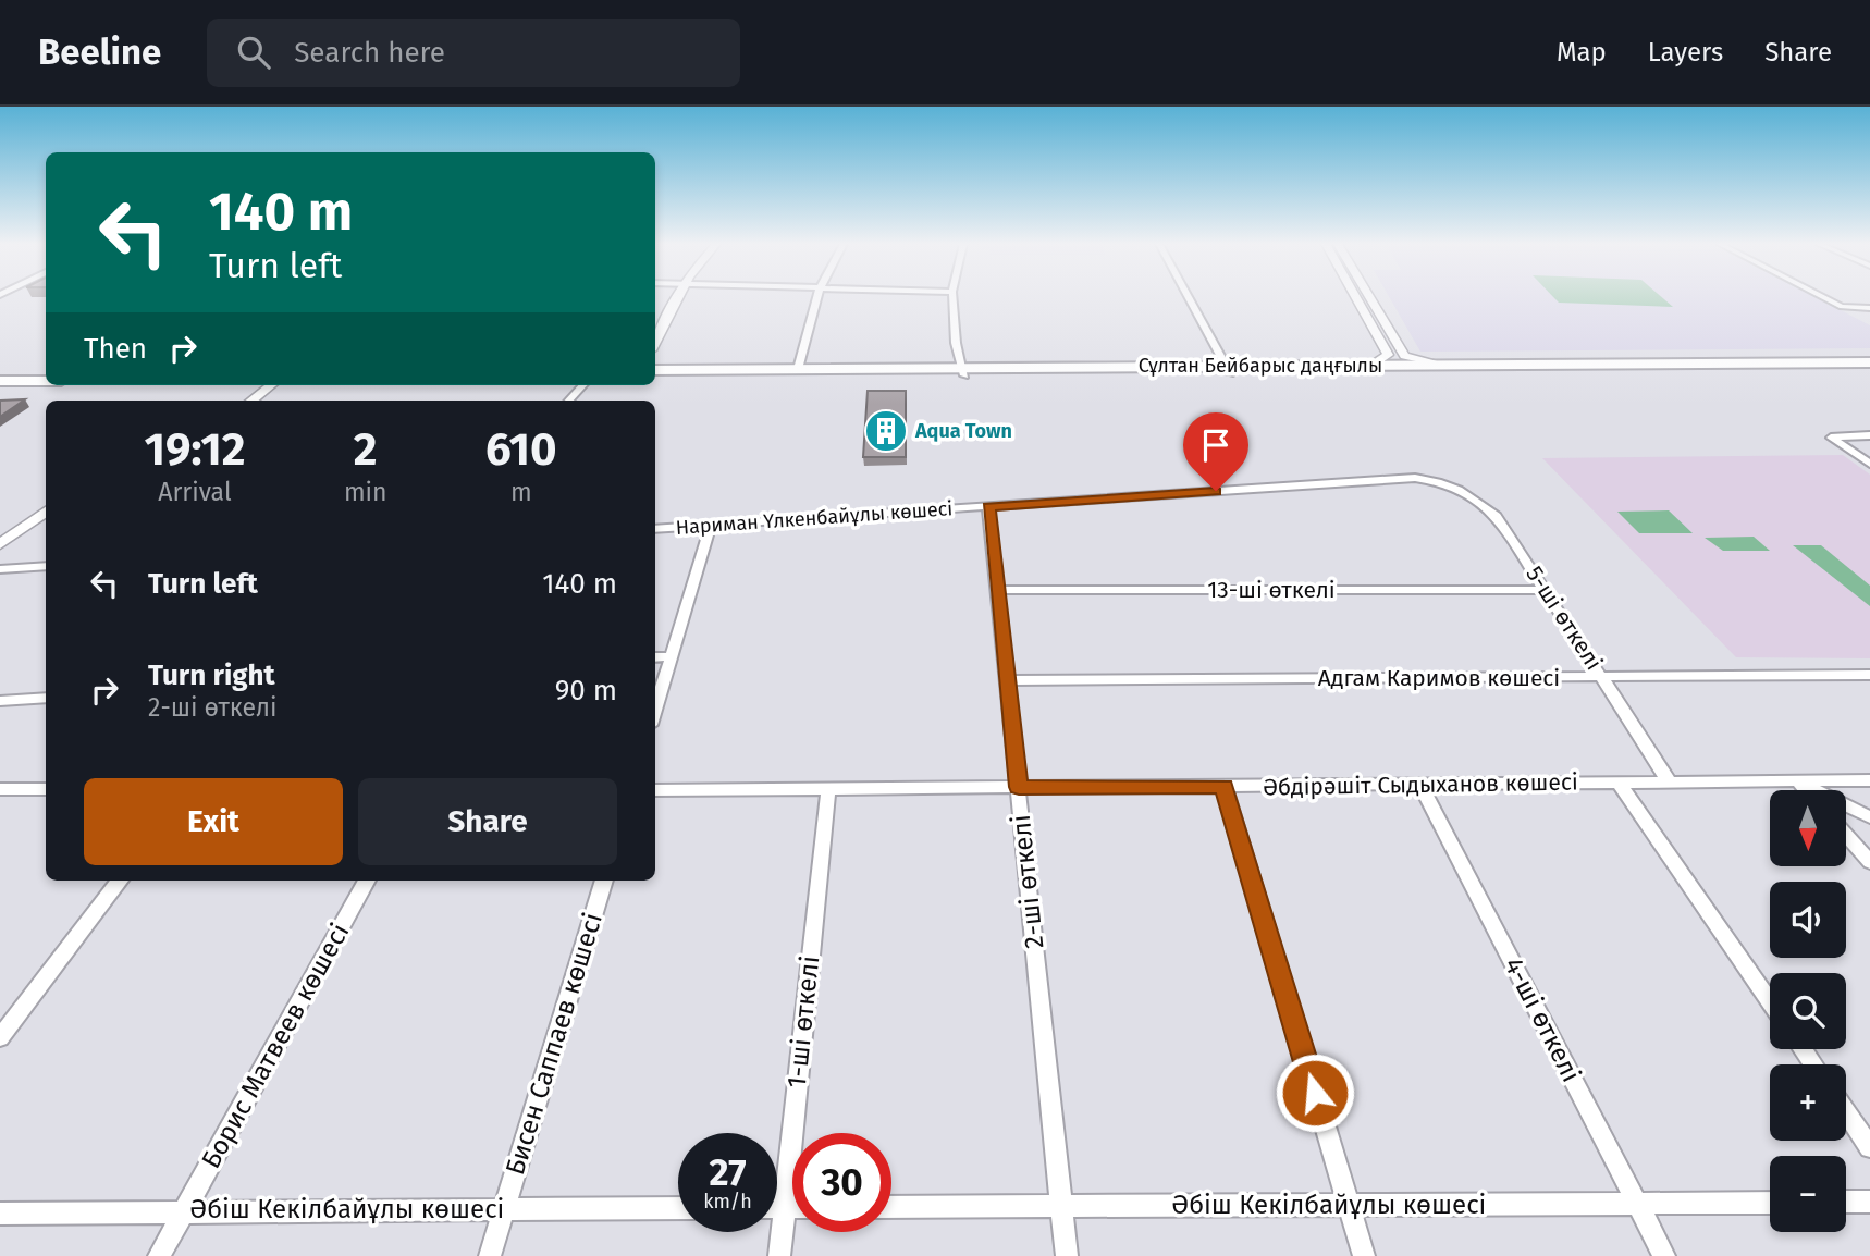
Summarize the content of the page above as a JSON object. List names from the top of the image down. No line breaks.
{"streets":{"main road":["Сұлтан Бейбарыс даңғылы"],"street":["Нариман Үлкенбайұлы көшесі","13-ші өткелі","5-ші өткелі","Адгам Каримов көшесі","Әбдірәшіт Сыдыханов көшесі","2-ші өткелі","4-ші өткелі","1-ші өткелі","Бисен Саппаев көшесі","Борис Матвеев көшесі","Әбіш Кекілбайұлы көшесі"]},"crossings":[["Нариман Үлкенбайұлы көшесі","5-ші өткелі"],["Нариман Үлкенбайұлы көшесі","2-ші өткелі"],["13-ші өткелі","5-ші өткелі"],["13-ші өткелі","2-ші өткелі"],["5-ші өткелі","Адгам Каримов көшесі"],["5-ші өткелі","Әбдірәшіт Сыдыханов көшесі"],["Адгам Каримов көшесі","2-ші өткелі"],["Әбдірәшіт Сыдыханов көшесі","2-ші өткелі"],["Әбдірәшіт Сыдыханов көшесі","4-ші өткелі"],["Әбдірәшіт Сыдыханов көшесі","1-ші өткелі"],["2-ші өткелі","Әбіш Кекілбайұлы көшесі"],["4-ші өткелі","Әбіш Кекілбайұлы көшесі"],["Бисен Саппаев көшесі","Әбіш Кекілбайұлы көшесі"],["Борис Матвеев көшесі","Әбіш Кекілбайұлы көшесі"]],"places":{"building":["Aqua Town"]},"north":"bottom","page":{"header":"Beeline","search":"Search here","nav":["Map","Layers","Share"],"turn":["140 m","Turn left"],"then":"Then","eta":["19:12","Arrival","2","min","610","m"],"list":[{"name":"Turn left","value":"140 m"},{"name":"Turn right","note":"2-ші өткелі","value":"90 m"}],"buttons":["Exit","Share"],"map_buttons":["+","−"],"speed":"27 km/h","limit":"30"}}
